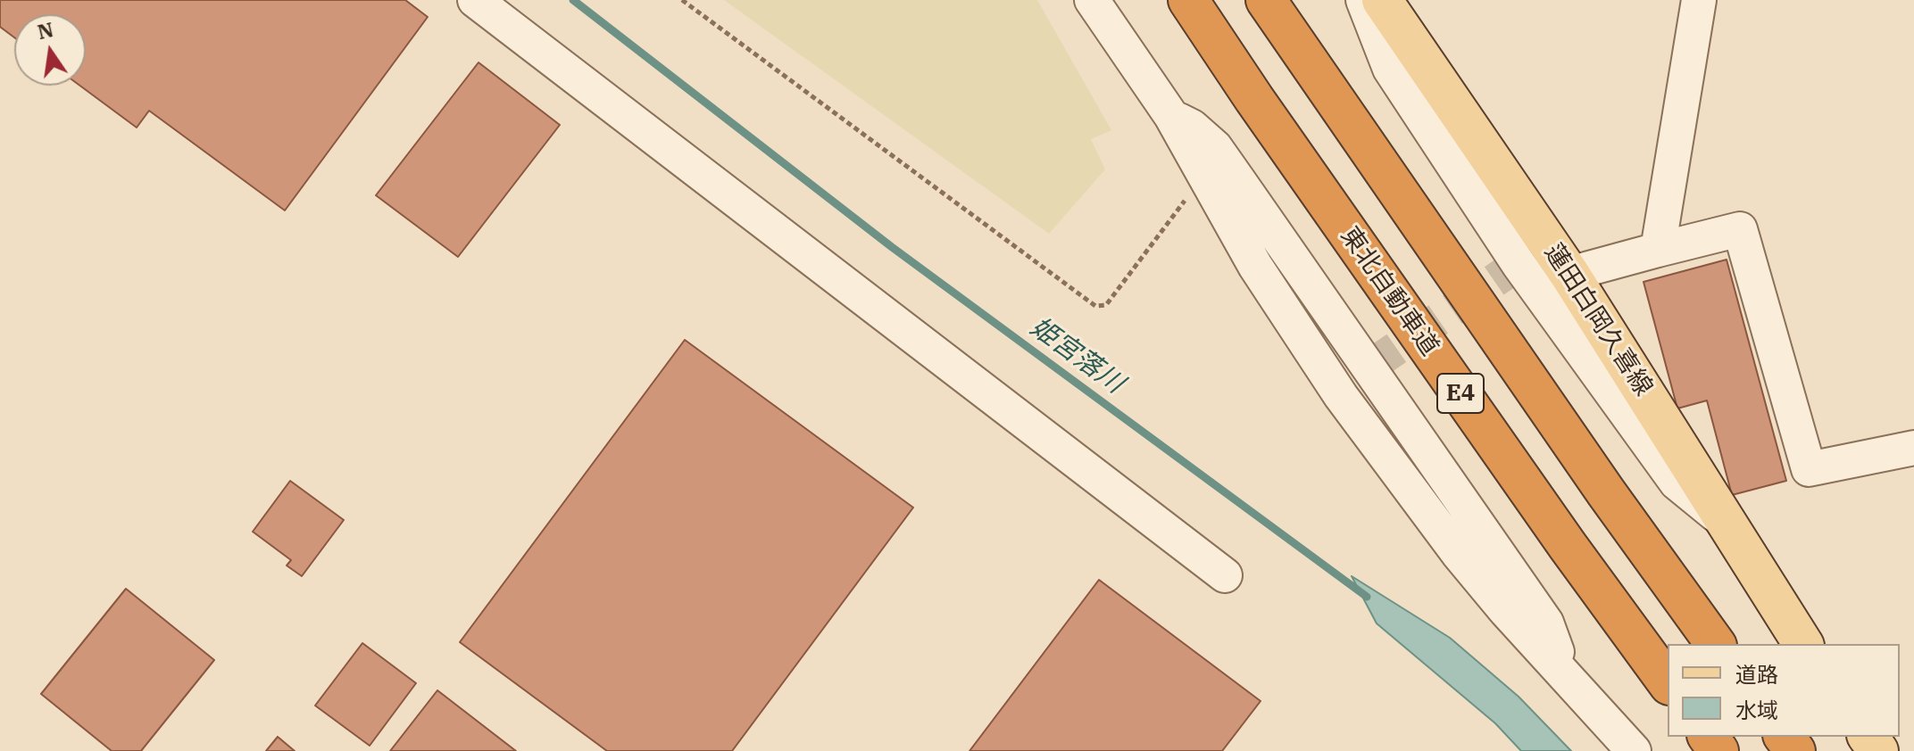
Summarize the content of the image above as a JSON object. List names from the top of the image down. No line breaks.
{"streets":{"highway":["東北自動車道","E4"],"main road":["蓮田白岡久喜線"]},"water":["姫宮落川"],"legend":["道路","水域"],"north":"top"}
